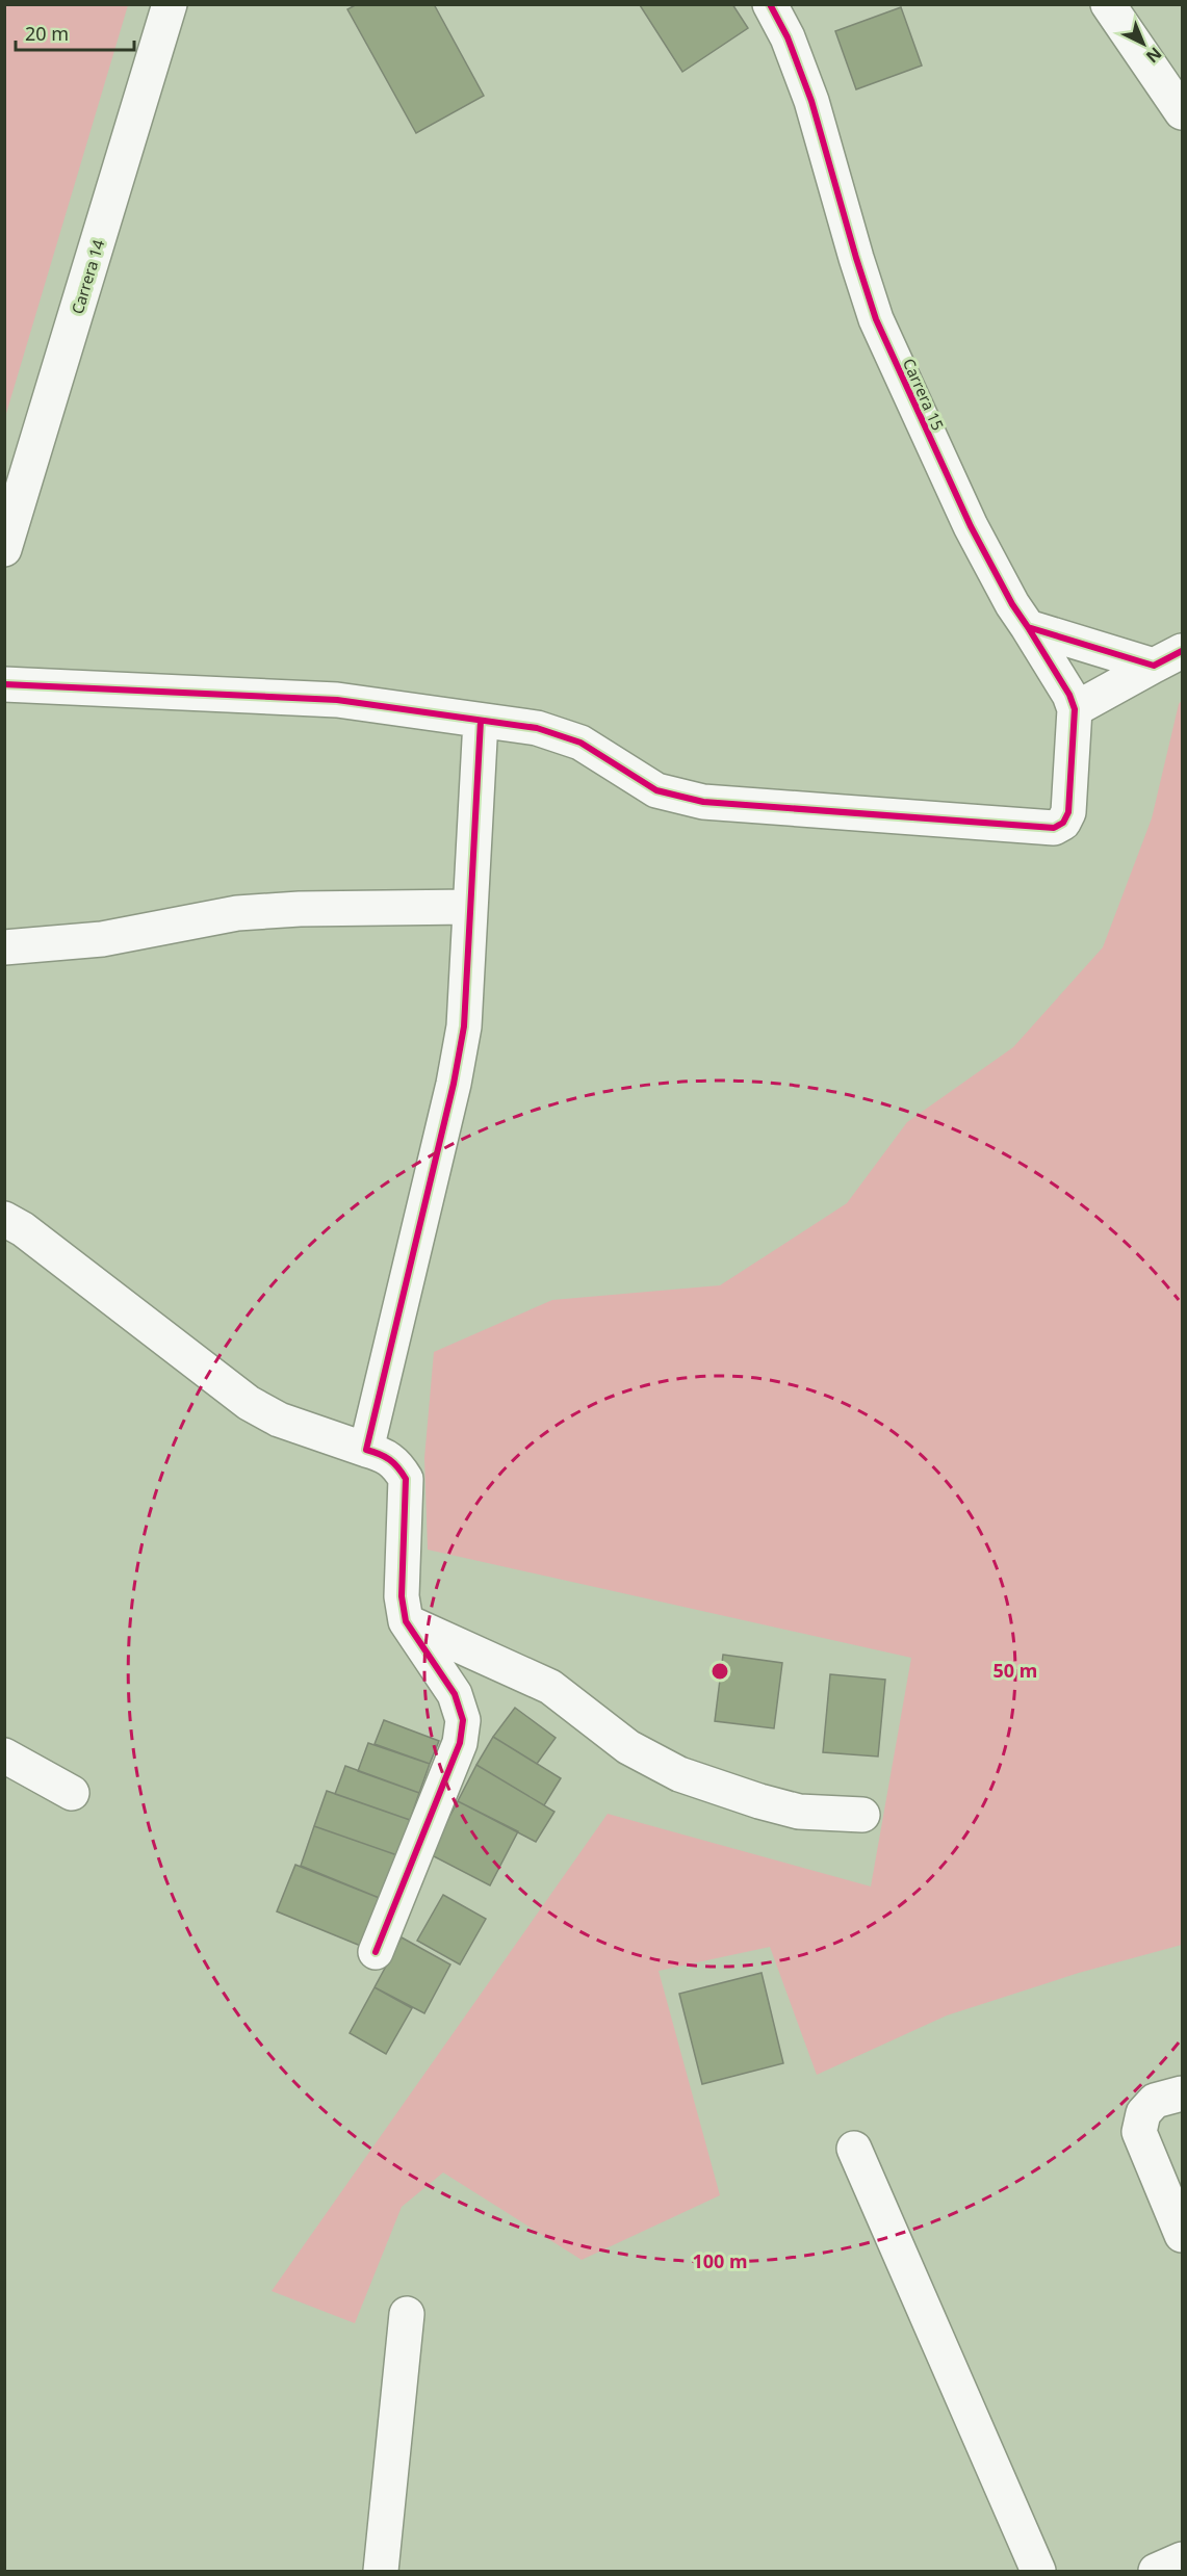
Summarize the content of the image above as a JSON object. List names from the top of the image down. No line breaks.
{"streets":{"street":["Carrera 14","Carrera 15"]},"scale_bar":"20 m","north":"bottom right","rings":["50 m","100 m"]}
